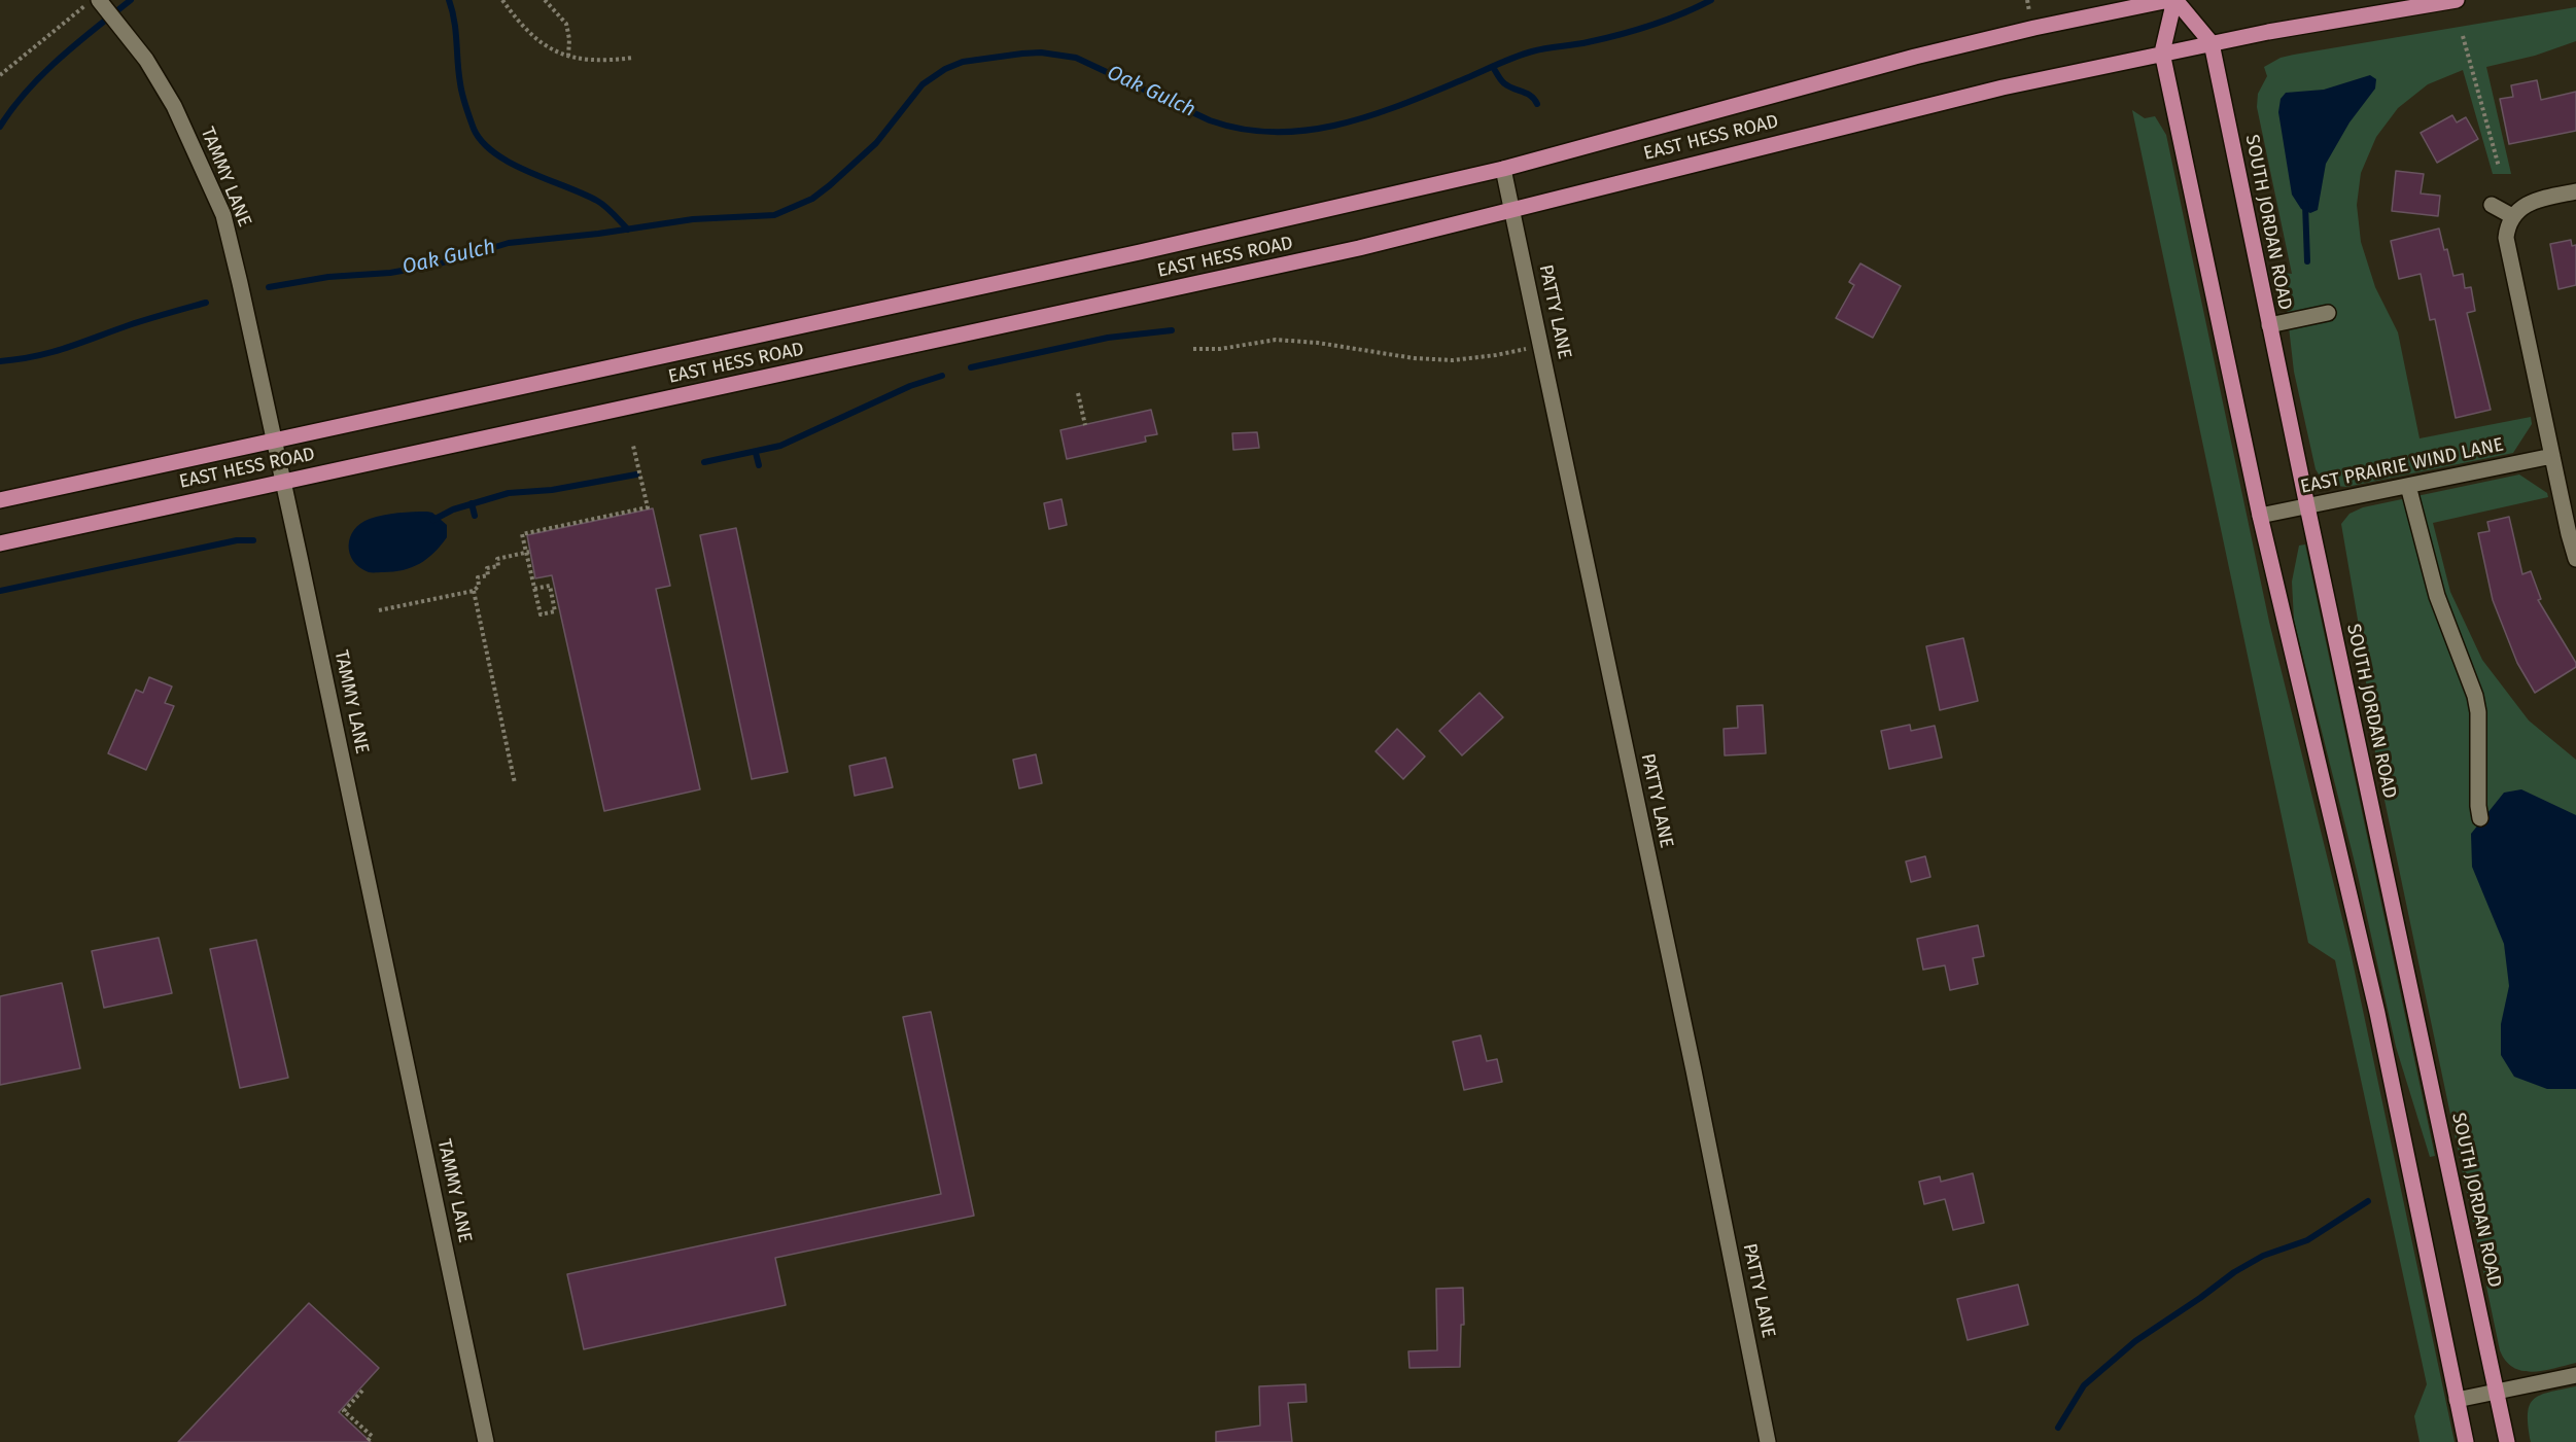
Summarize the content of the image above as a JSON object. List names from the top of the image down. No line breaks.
{"streets":{"main road":["EAST HESS ROAD","SOUTH JORDAN ROAD"],"street":["TAMMY LANE","PATTY LANE","EAST PRAIRIE WIND LANE"]},"crossings":[["EAST HESS ROAD","TAMMY LANE"],["EAST HESS ROAD","SOUTH JORDAN ROAD"],["EAST HESS ROAD","PATTY LANE"],["SOUTH JORDAN ROAD","EAST PRAIRIE WIND LANE"]],"water":["Oak Gulch"]}
